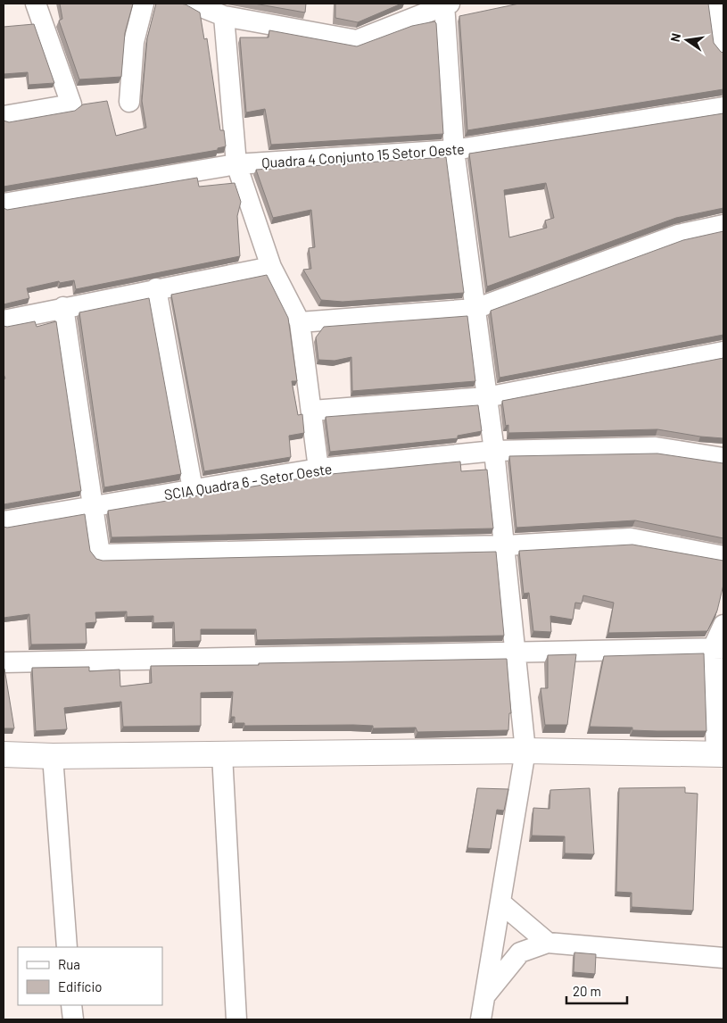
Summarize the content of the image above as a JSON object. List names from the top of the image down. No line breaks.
{"streets":{"street":["Quadra 4 Conjunto 15 Setor Oeste","SCIA Quadra 6 - Setor Oeste"]},"legend":["Rua","Edifício"],"scale_bar":"20 m","north":"left"}
